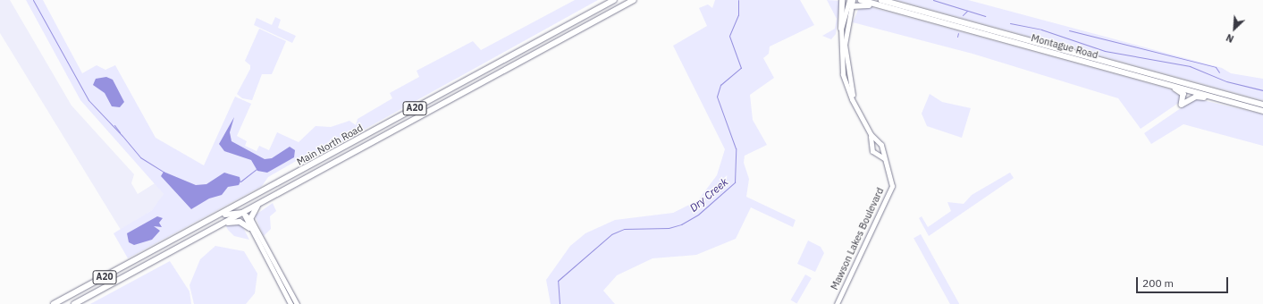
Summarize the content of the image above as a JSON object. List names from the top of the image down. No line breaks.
{"streets":{"highway":["A20","Main North Road"],"main road":["Montague Road"],"street":["Mawson Lakes Boulevard"]},"water":["Dry Creek"],"scale_bar":"200 m","north":"bottom left"}
